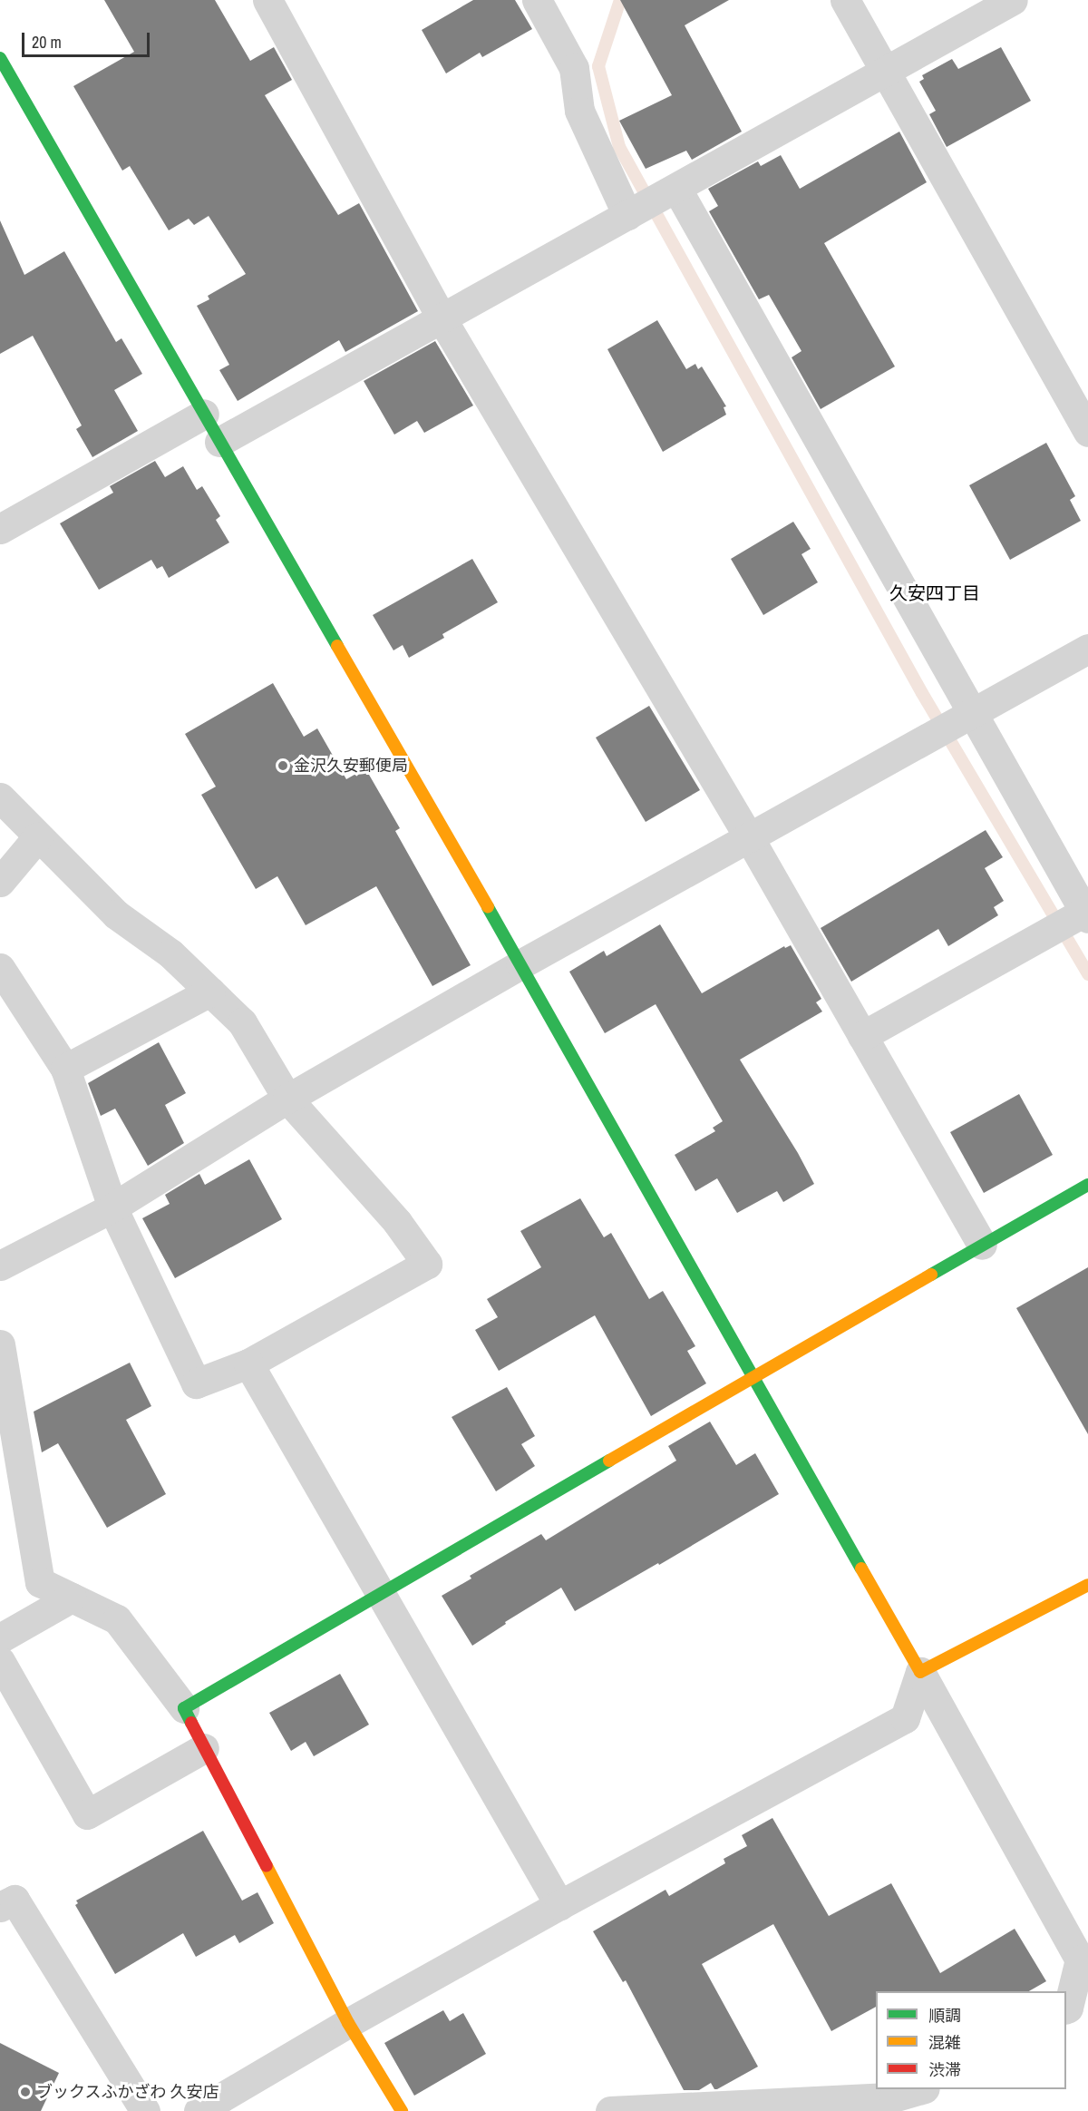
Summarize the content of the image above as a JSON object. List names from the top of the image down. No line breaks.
{"districts":["久安四丁目"],"places":["金沢久安郵便局","ブックスふかざわ 久安店"],"legend":["順調","混雑","渋滞"],"scale_bar":"20 m"}
